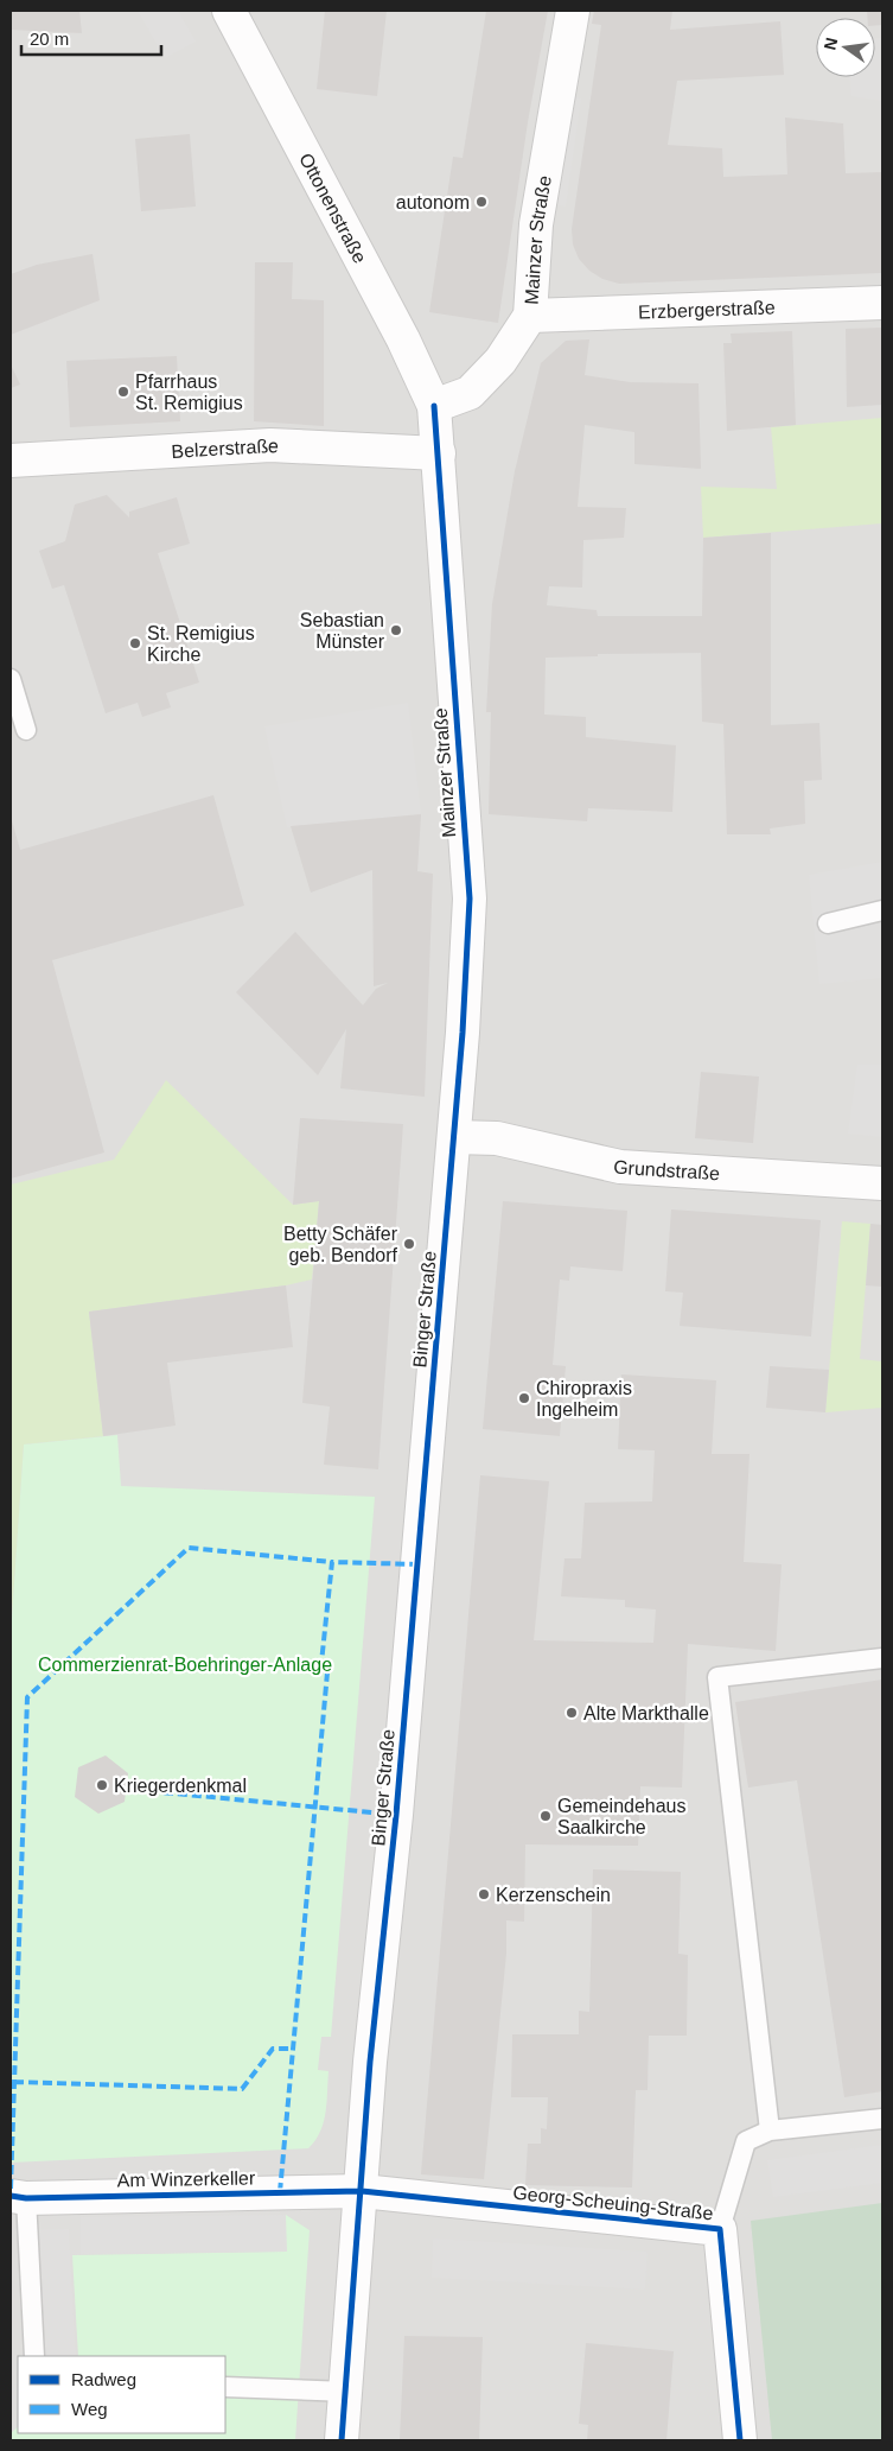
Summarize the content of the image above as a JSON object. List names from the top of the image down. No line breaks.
{"streets":{"street":["Ottonenstraße","Mainzer Straße","Erzbergerstraße","Belzerstraße","Grundstraße","Binger Straße","Am Winzerkeller","Georg-Scheuing-Straße"]},"crossings":[["Ottonenstraße","Mainzer Straße"],["Mainzer Straße","Erzbergerstraße"],["Mainzer Straße","Belzerstraße"],["Mainzer Straße","Grundstraße"],["Mainzer Straße","Binger Straße"],["Grundstraße","Binger Straße"],["Binger Straße","Am Winzerkeller"],["Binger Straße","Georg-Scheuing-Straße"],["Am Winzerkeller","Georg-Scheuing-Straße"]],"parks":["Commerzienrat-Boehringer-Anlage"],"places":["autonom","Pfarrhaus St. Remigius","Sebastian Münster","St. Remigius Kirche","Betty Schäfer geb. Bendorf","Chiropraxis Ingelheim","Alte Markthalle","Kriegerdenkmal","Gemeindehaus Saalkirche","Kerzenschein"],"legend":["Radweg","Weg"],"scale_bar":"20 m","north":"left"}
